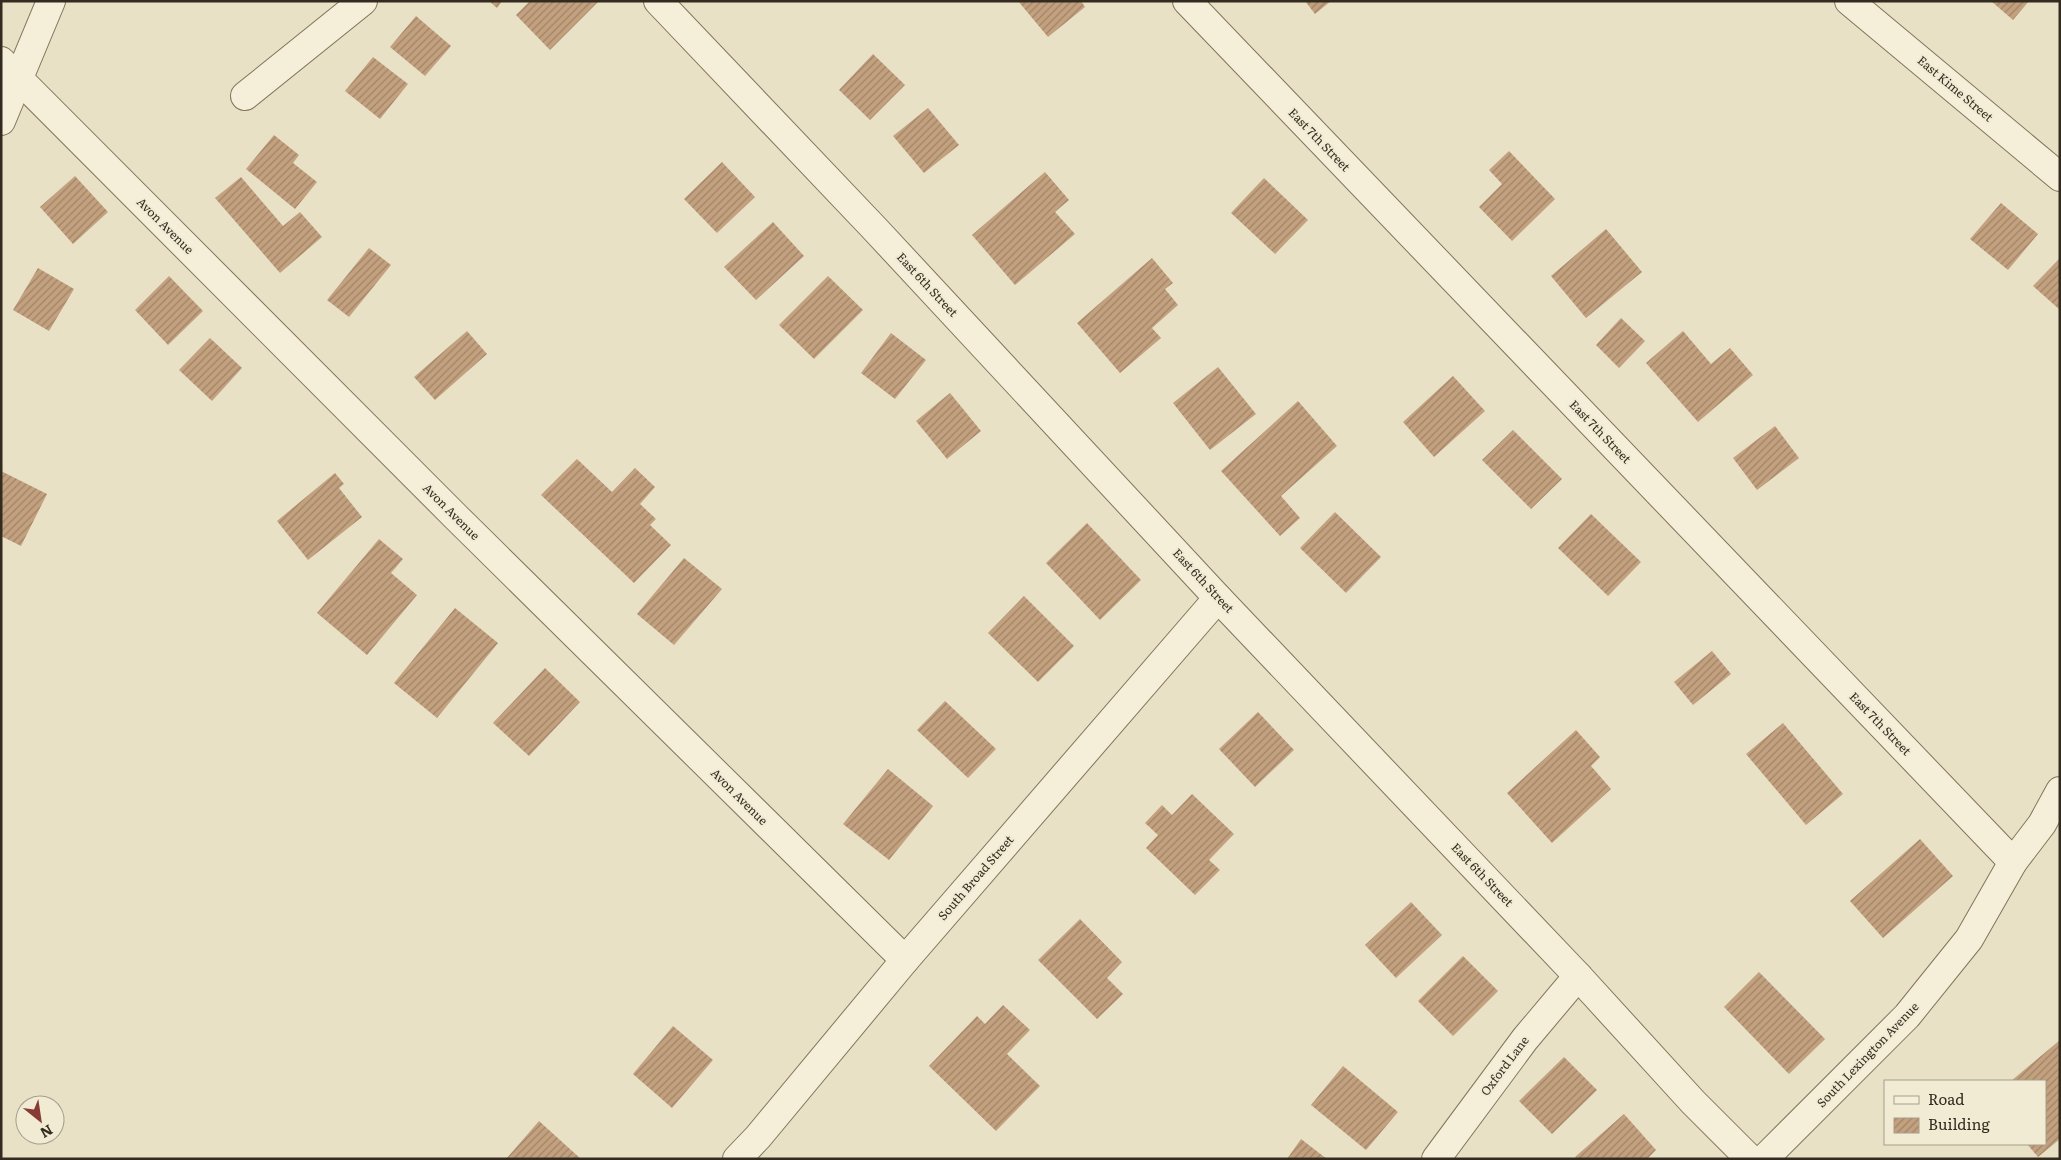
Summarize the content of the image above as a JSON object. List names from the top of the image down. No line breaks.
{"streets":{"street":["East Kime Street","East 7th Street","Avon Avenue","East 6th Street","South Broad Street","South Lexington Avenue","Oxford Lane"]},"crossings":[["East 7th Street","South Lexington Avenue"],["Avon Avenue","South Broad Street"],["East 6th Street","South Broad Street"],["East 6th Street","Oxford Lane"]],"legend":["Road","Building"],"north":"bottom right"}
